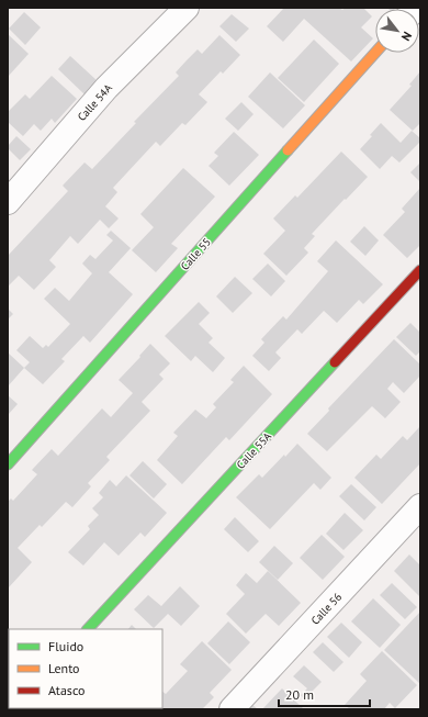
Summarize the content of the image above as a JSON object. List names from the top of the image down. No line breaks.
{"streets":{"street":["Calle 54A","Calle 55","Calle 55A","Calle 56"]},"legend":["Fluido","Lento","Atasco"],"scale_bar":"20 m","north":"bottom right"}
